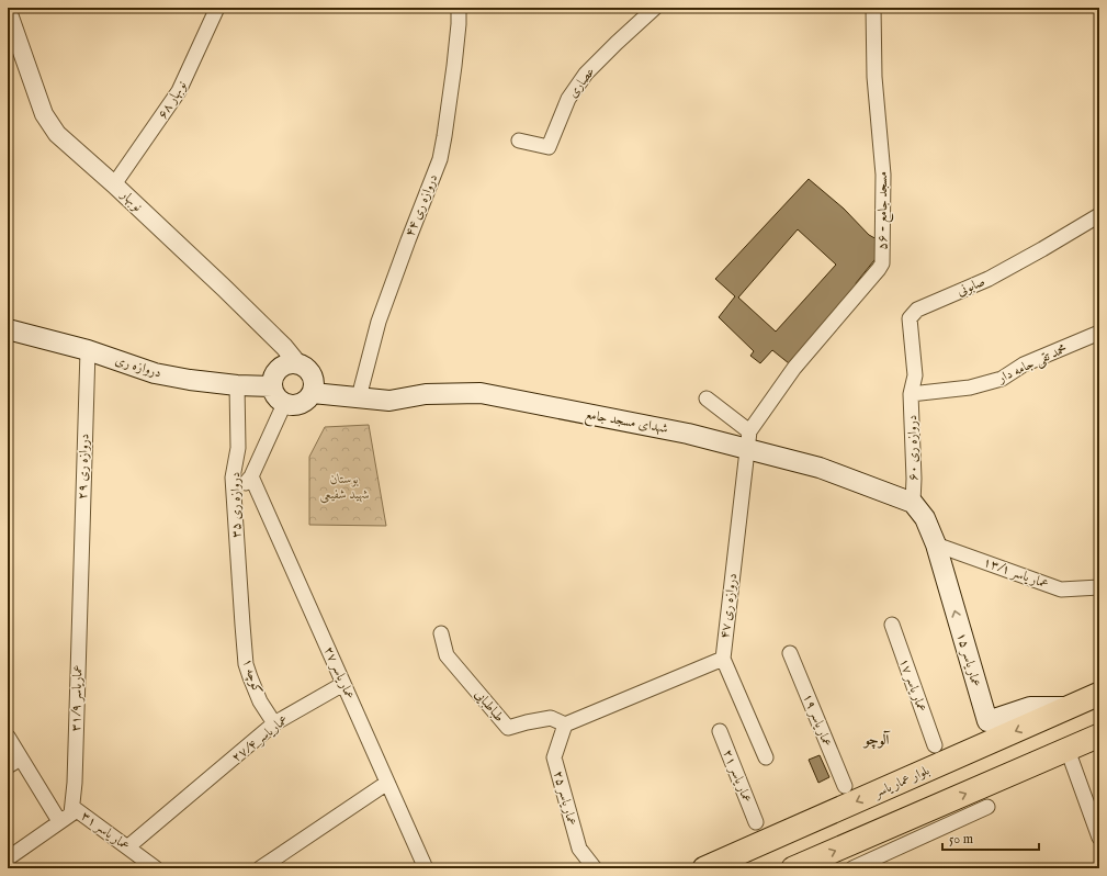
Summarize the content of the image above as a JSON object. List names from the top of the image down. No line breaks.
{"streets":{"main road":["دروازه ری","شهدای مسجد جامع","عمار یاسر ۱۵","بلوار عمار یاسر"],"street":["عصاری","نوبهار ۶۸","نوبهار","دروازه ری ۴۴","۵۶ - مسجد جامع","صابونی","محمد تقی جامه دار","دروازه ری ۶۰","دروازه ری ۲۹","دروازه ری ۳۵","عمار یاسر ۱۳/۱","دروازه ری ۴۷","عمار یاسر ۲۷","کوچه ۱","عمار یاسر ۱۷","عماریاسر ۳۱/۹","طباطبایی","عمار یاسر ۱۹","عماریاسر ۲۷/۴","عمار یاسر ۲۱","عمار یاسر ۲۵","عمار یاسر ۳۱"]},"crossings":[["نوبهار ۶۸","نوبهار"],["نوبهار","دروازه ری"],["نوبهار","شهدای مسجد جامع"],["دروازه ری ۴۴","شهدای مسجد جامع"],["۵۶ - مسجد جامع","شهدای مسجد جامع"],["۵۶ - مسجد جامع","دروازه ری ۴۷"],["صابونی","محمد تقی جامه دار"],["صابونی","دروازه ری ۶۰"],["محمد تقی جامه دار","دروازه ری ۶۰"],["دروازه ری","شهدای مسجد جامع"],["دروازه ری","دروازه ری ۲۹"],["دروازه ری","دروازه ری ۳۵"],["شهدای مسجد جامع","دروازه ری ۶۰"],["شهدای مسجد جامع","دروازه ری ۴۷"],["شهدای مسجد جامع","عمار یاسر ۱۵"],["دروازه ری ۶۰","عمار یاسر ۱۵"],["دروازه ری ۲۹","عماریاسر ۳۱/۹"],["دروازه ری ۳۵","کوچه ۱"],["عمار یاسر ۱۳/۱","عمار یاسر ۱۵"],["عمار یاسر ۱۵","بلوار عمار یاسر"],["عمار یاسر ۲۷","عماریاسر ۲۷/۴"],["کوچه ۱","عماریاسر ۲۷/۴"],["عماریاسر ۳۱/۹","عمار یاسر ۳۱"],["طباطبایی","عمار یاسر ۲۵"],["عماریاسر ۲۷/۴","عمار یاسر ۳۱"]],"districts":["آلوچو"],"parks":["بوستان شهید شفیعی"],"scale_bar":"50 m"}
